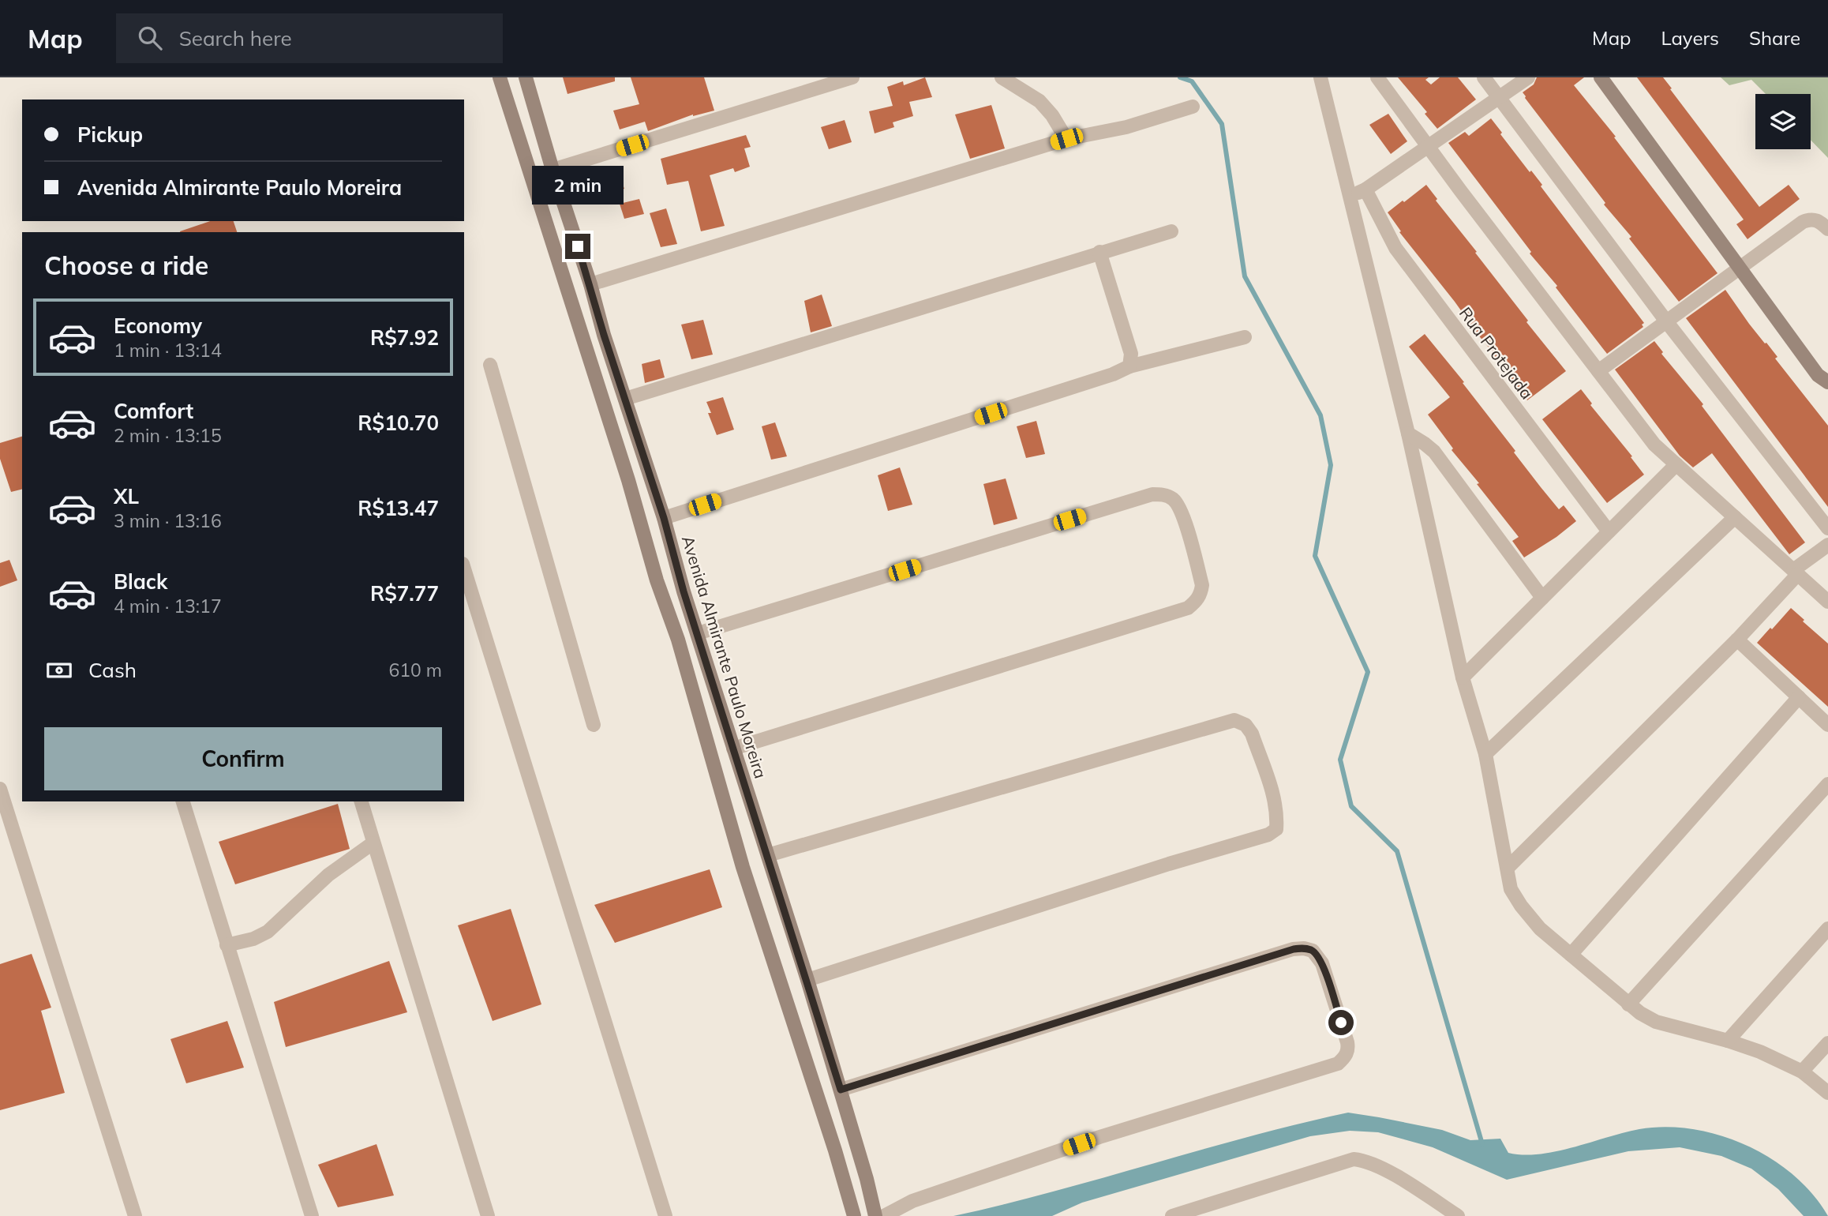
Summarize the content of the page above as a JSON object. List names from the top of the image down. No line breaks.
{"streets":{"main road":["Avenida Almirante Paulo Moreira"],"street":["Rua Protejada"]},"page":{"header":"Map","search":"Search here","nav":["Map","Layers","Share"],"banner":["Pickup","Avenida Almirante Paulo Moreira"],"bubble":"2 min","heading":"Choose a ride","list":[{"name":"Economy","note":"1 min · 13:14","value":"R$7.92"},{"name":"Comfort","note":"2 min · 13:15","value":"R$10.70"},{"name":"XL","note":"3 min · 13:16","value":"R$13.47"},{"name":"Black","note":"4 min · 13:17","value":"R$7.77"}],"pay":["Cash","610 m"],"buttons":"Confirm"}}
